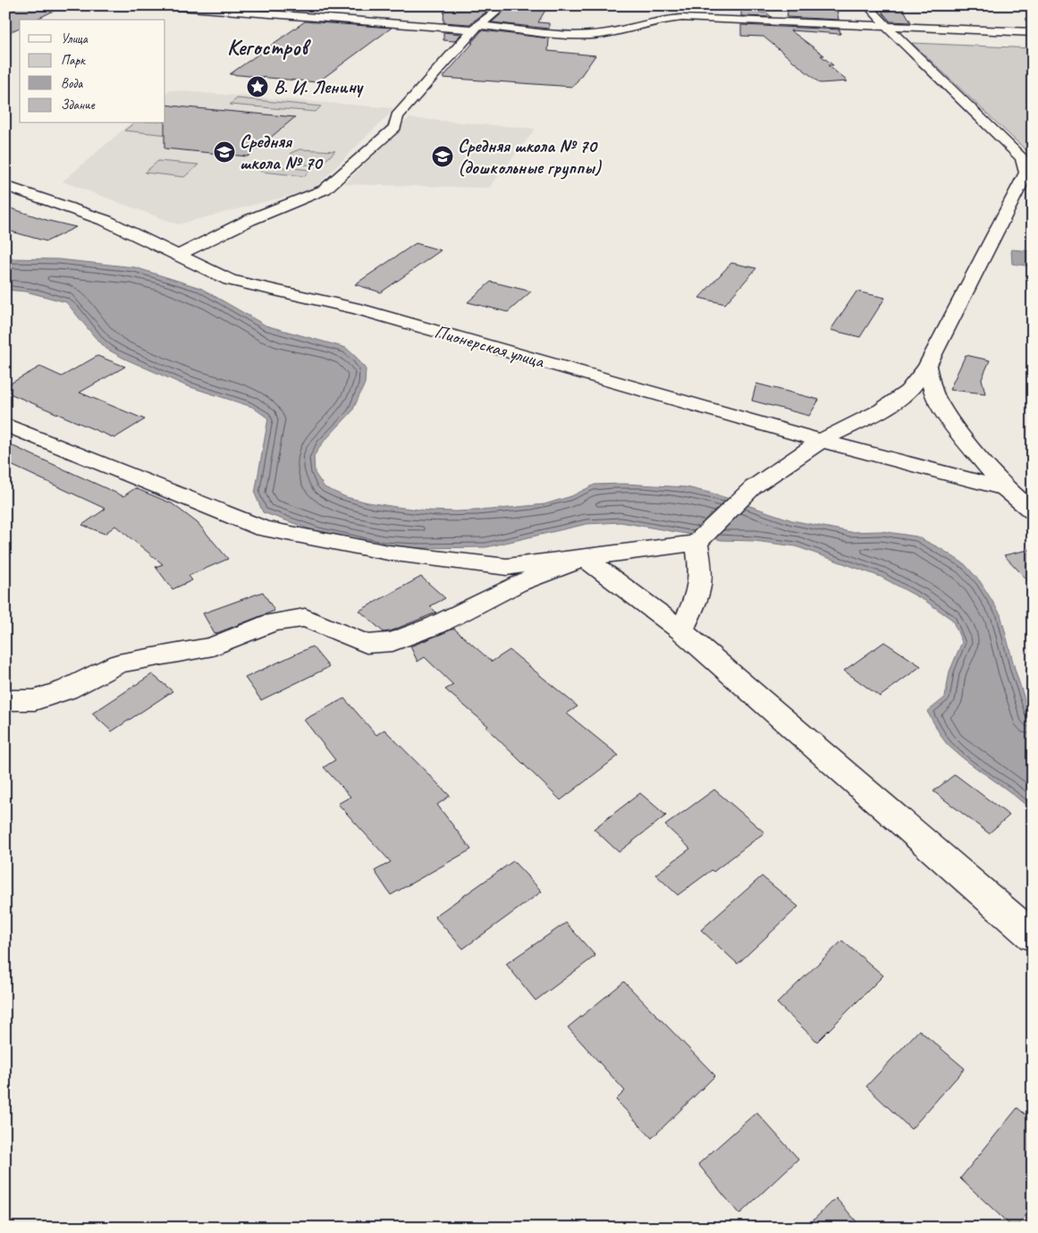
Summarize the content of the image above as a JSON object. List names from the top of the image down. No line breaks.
{"streets":{"street":["Пионерская улица"]},"districts":["Кегостров"],"places":{"place":["В. И. Ленину"],"school or university":["Средняя школа № 70","Средняя школа № 70 (дошкольные группы)"]},"legend":["Улица","Парк","Вода","Здание"]}
